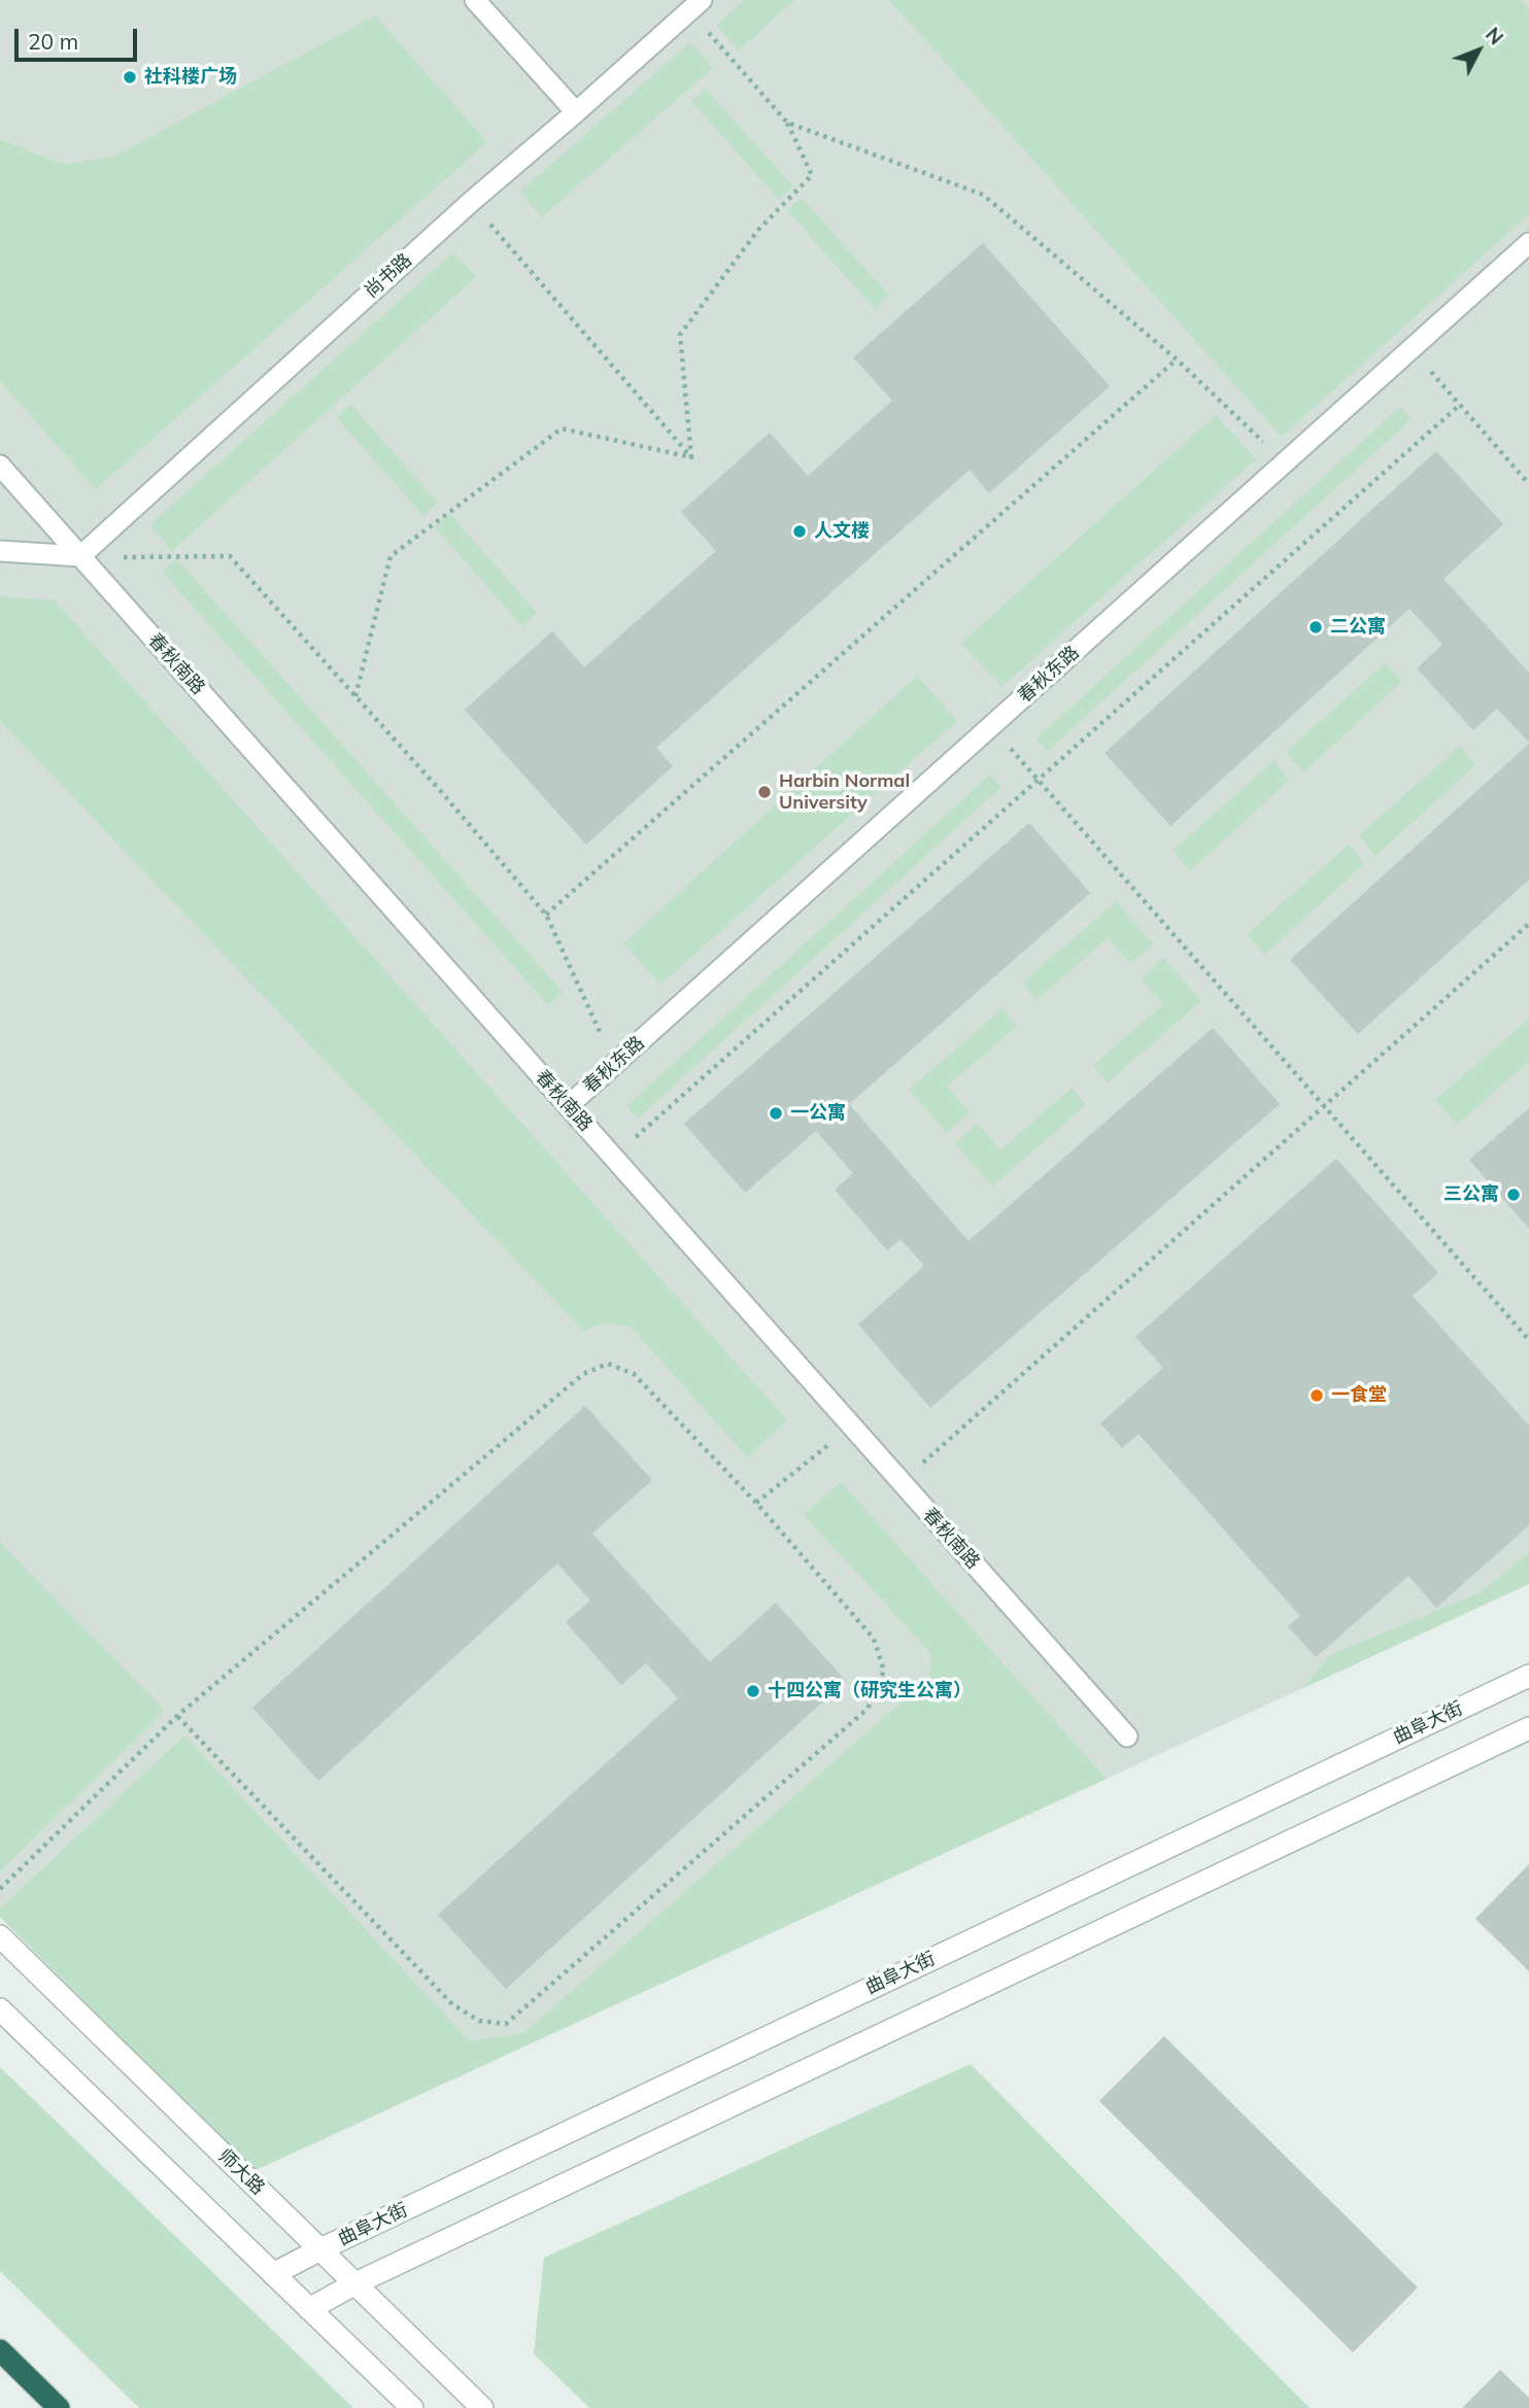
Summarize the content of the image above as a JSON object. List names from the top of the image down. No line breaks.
{"streets":{"street":["曲阜大街","师大路"],"lane":["尚书路","春秋南路","春秋东路"]},"crossings":[["尚书路","春秋南路"],["春秋南路","春秋东路"],["曲阜大街","师大路"]],"places":["社科楼广场","人文楼","二公寓","Harbin Normal University","一公寓","三公寓","一食堂","十四公寓（研究生公寓）"],"scale_bar":"20 m","north":"top right"}
